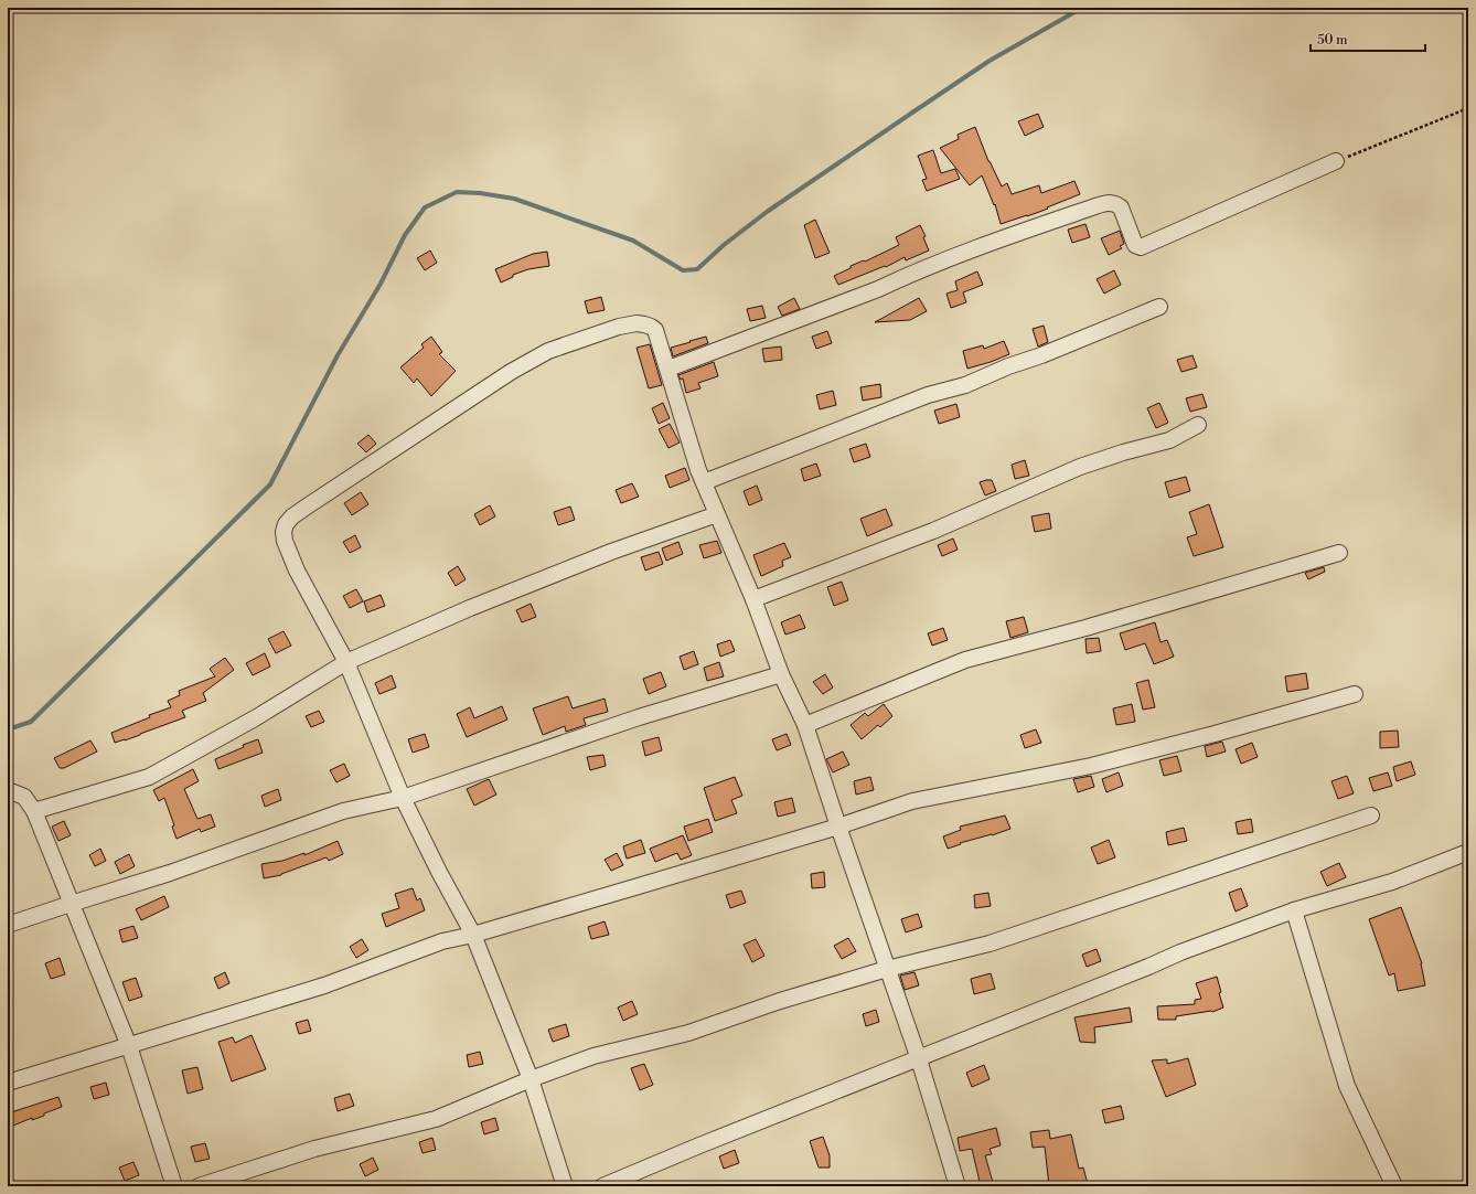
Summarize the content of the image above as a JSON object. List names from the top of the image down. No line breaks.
{"scale_bar":"50 m"}
